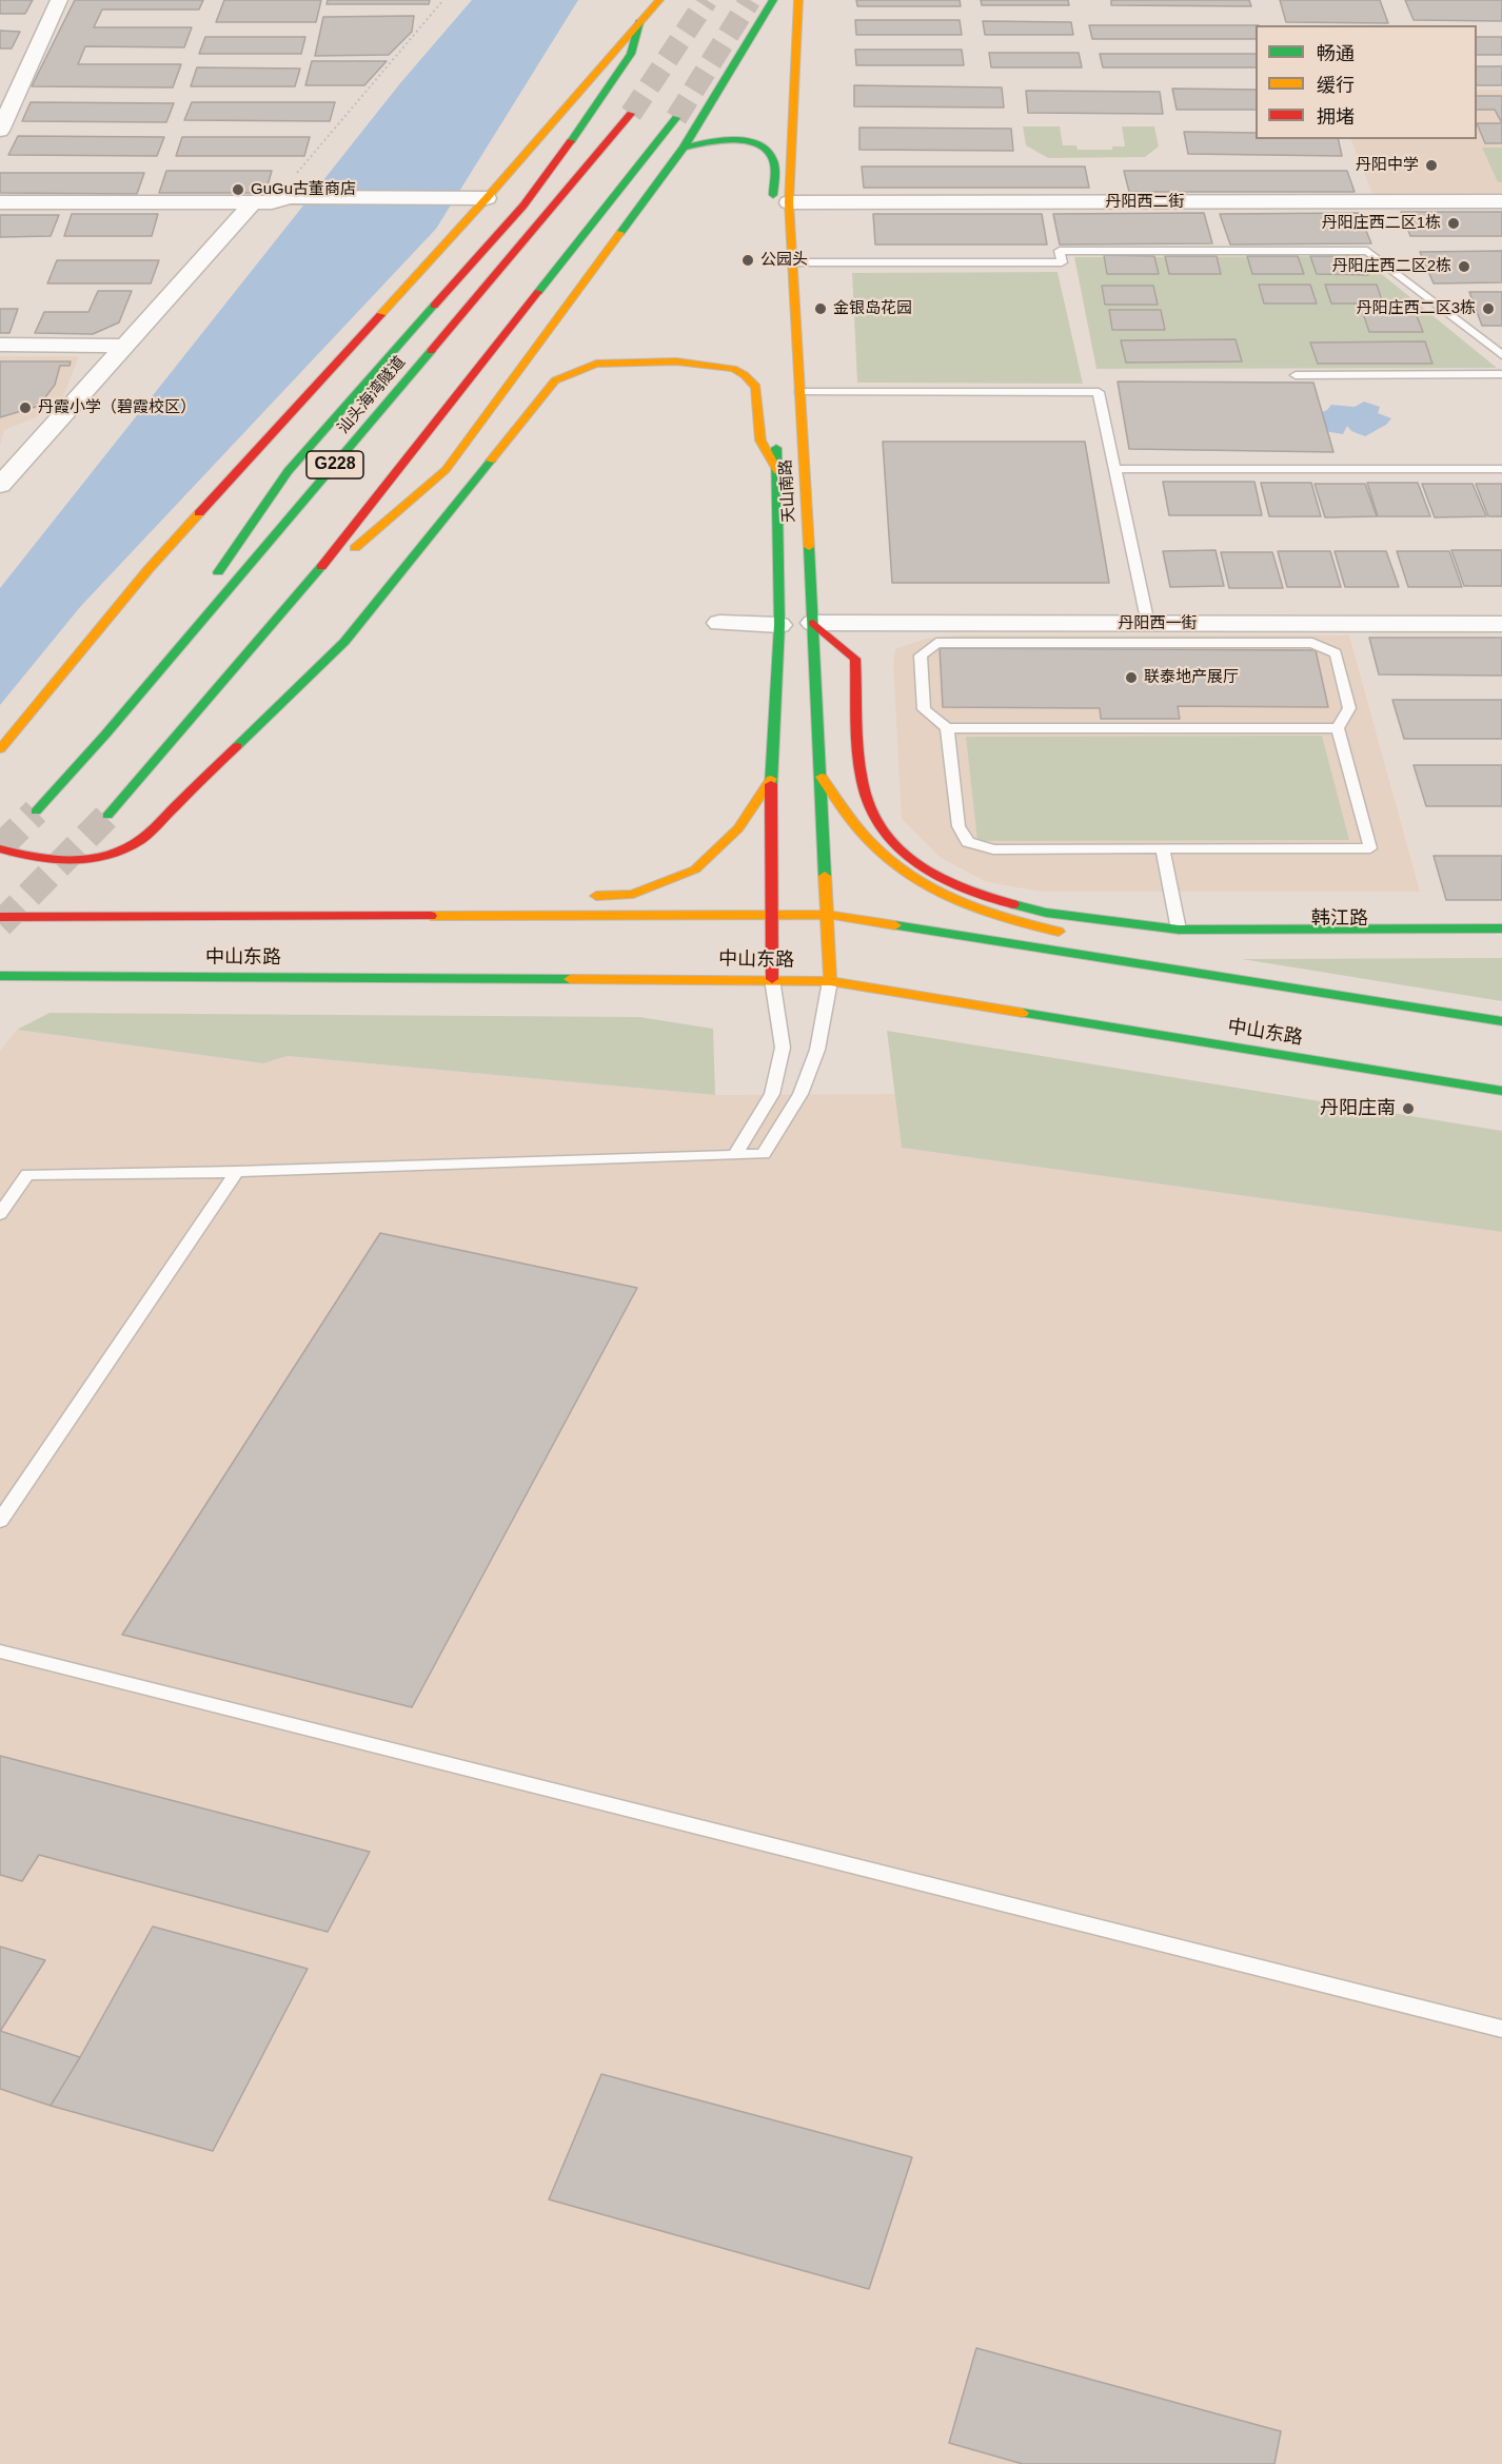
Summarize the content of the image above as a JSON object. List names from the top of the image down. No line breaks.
{"streets":{"main road":["汕头海湾隧道","G228","天山南路","韩江路","中山东路"],"street":["丹阳西二街","丹阳西一街"]},"crossings":[["丹阳西二街","天山南路"],["天山南路","丹阳西一街"],["天山南路","中山东路"]],"places":["丹阳中学","GuGu古董商店","丹阳庄西二区1栋","公园头","丹阳庄西二区2栋","金银岛花园","丹阳庄西二区3栋","丹霞小学（碧霞校区）","联泰地产展厅","丹阳庄南"],"legend":["畅通","缓行","拥堵"]}
